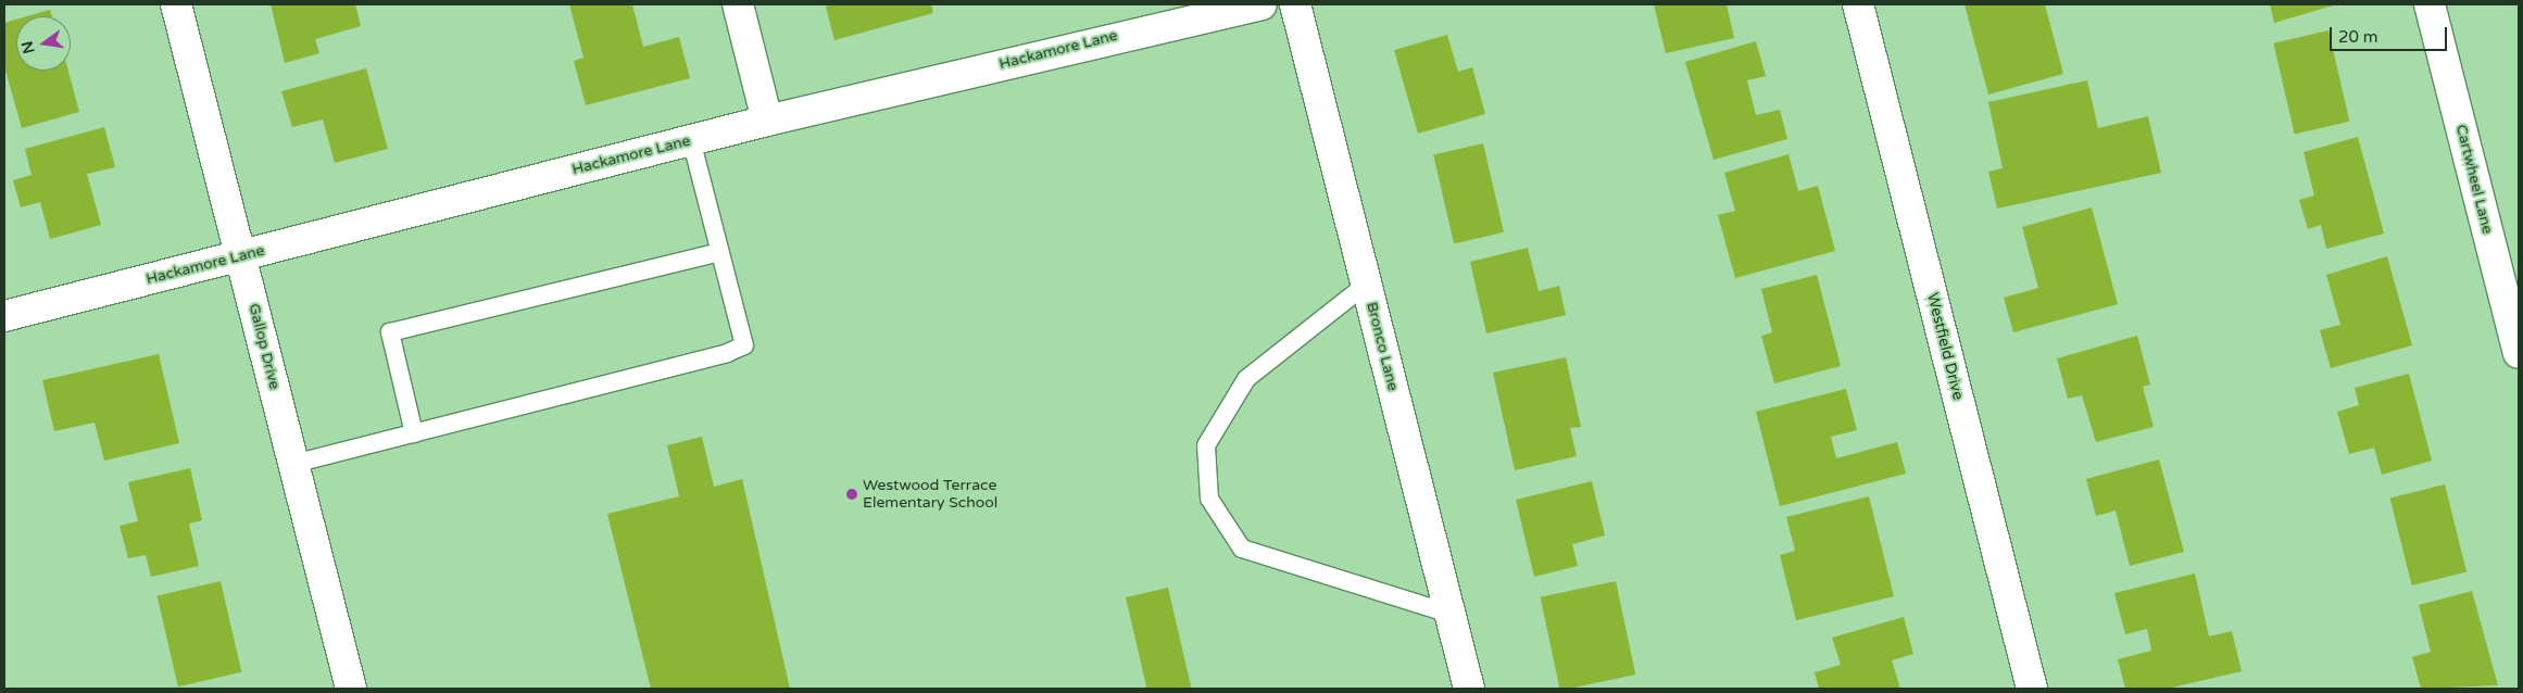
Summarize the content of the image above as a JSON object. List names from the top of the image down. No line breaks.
{"streets":{"street":["Hackamore Lane","Cartwheel Lane","Gallop Drive","Bronco Lane","Westfield Drive"]},"crossings":[["Hackamore Lane","Gallop Drive"]],"places":["Westwood Terrace Elementary School"],"scale_bar":"20 m","north":"left"}
